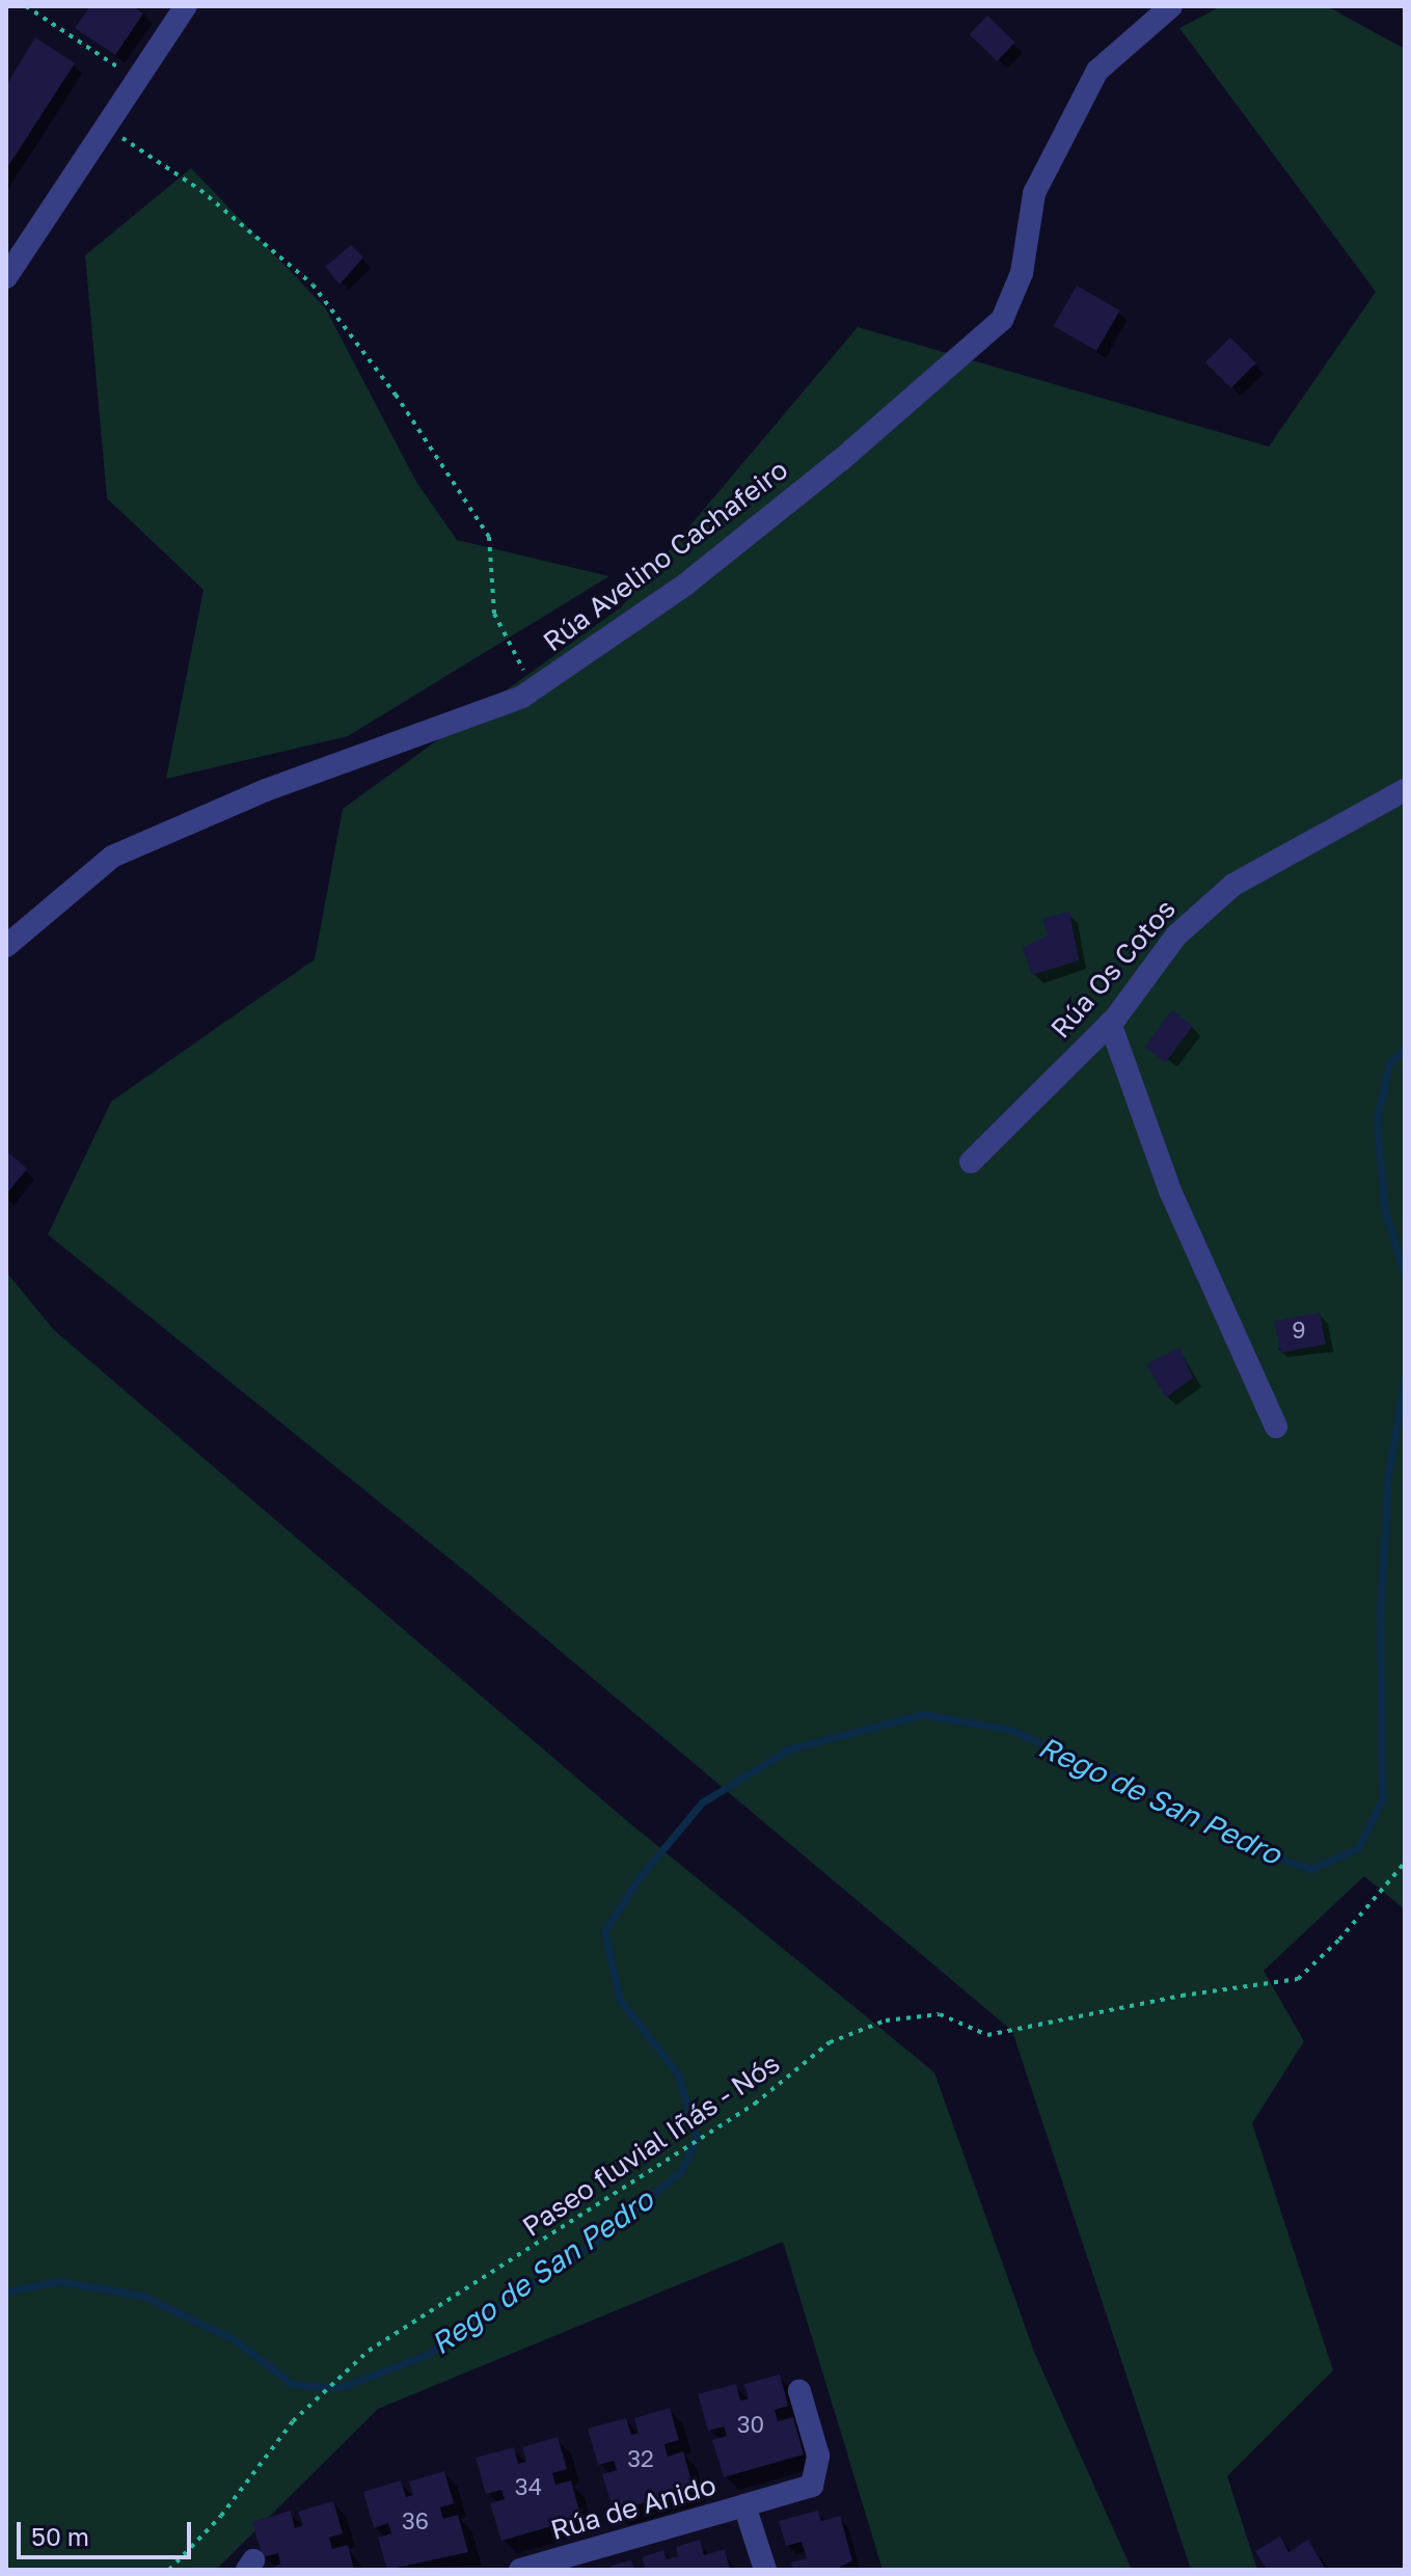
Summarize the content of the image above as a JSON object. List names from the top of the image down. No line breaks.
{"streets":{"street":["Rúa Avelino Cachafeiro","Rúa Os Cotos","Rúa de Anido"],"path":["Paseo fluvial Iñás - Nós"]},"water":["Rego de San Pedro"],"house_numbers":["9","30","32","34","36"],"scale_bar":"50 m"}
